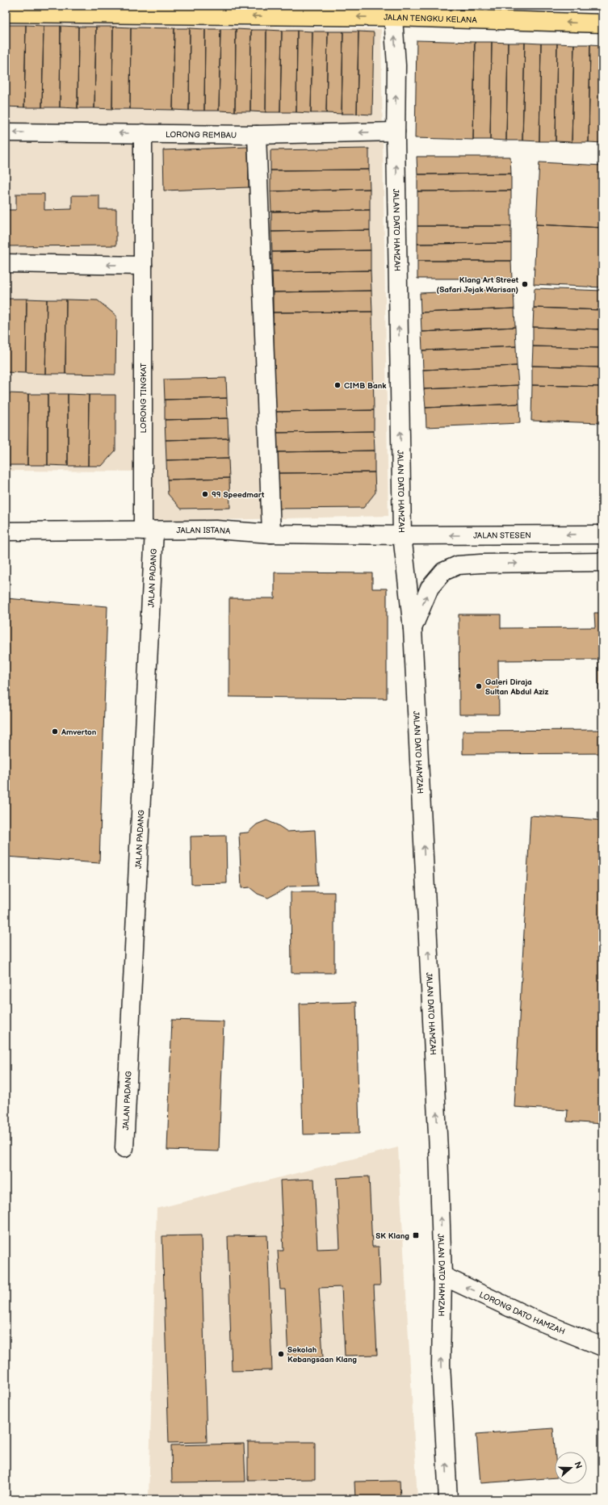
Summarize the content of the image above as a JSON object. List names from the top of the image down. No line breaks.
{"streets":{"highway":["JALAN TENGKU KELANA"],"street":["LORONG REMBAU","JALAN DATO HAMZAH","LORONG TINGKAT","JALAN ISTANA","JALAN STESEN","JALAN PADANG","LORONG DATO HAMZAH"]},"crossings":[["JALAN TENGKU KELANA","JALAN DATO HAMZAH"],["LORONG REMBAU","JALAN DATO HAMZAH"],["LORONG REMBAU","LORONG TINGKAT"],["JALAN DATO HAMZAH","JALAN ISTANA"],["JALAN DATO HAMZAH","JALAN STESEN"],["JALAN DATO HAMZAH","LORONG DATO HAMZAH"],["LORONG TINGKAT","JALAN ISTANA"],["LORONG TINGKAT","JALAN PADANG"],["JALAN ISTANA","JALAN STESEN"],["JALAN ISTANA","JALAN PADANG"]],"one_way":["JALAN TENGKU KELANA","JALAN DATO HAMZAH","JALAN STESEN","LORONG DATO HAMZAH"],"places":{"other":["Klang Art Street (Safari Jejak Warisan)","CIMB Bank","99 Speedmart","Galeri Diraja Sultan Abdul Aziz","Amverton","Sekolah Kebangsaan Klang"],"transit":["SK Klang"]},"north":"right"}
